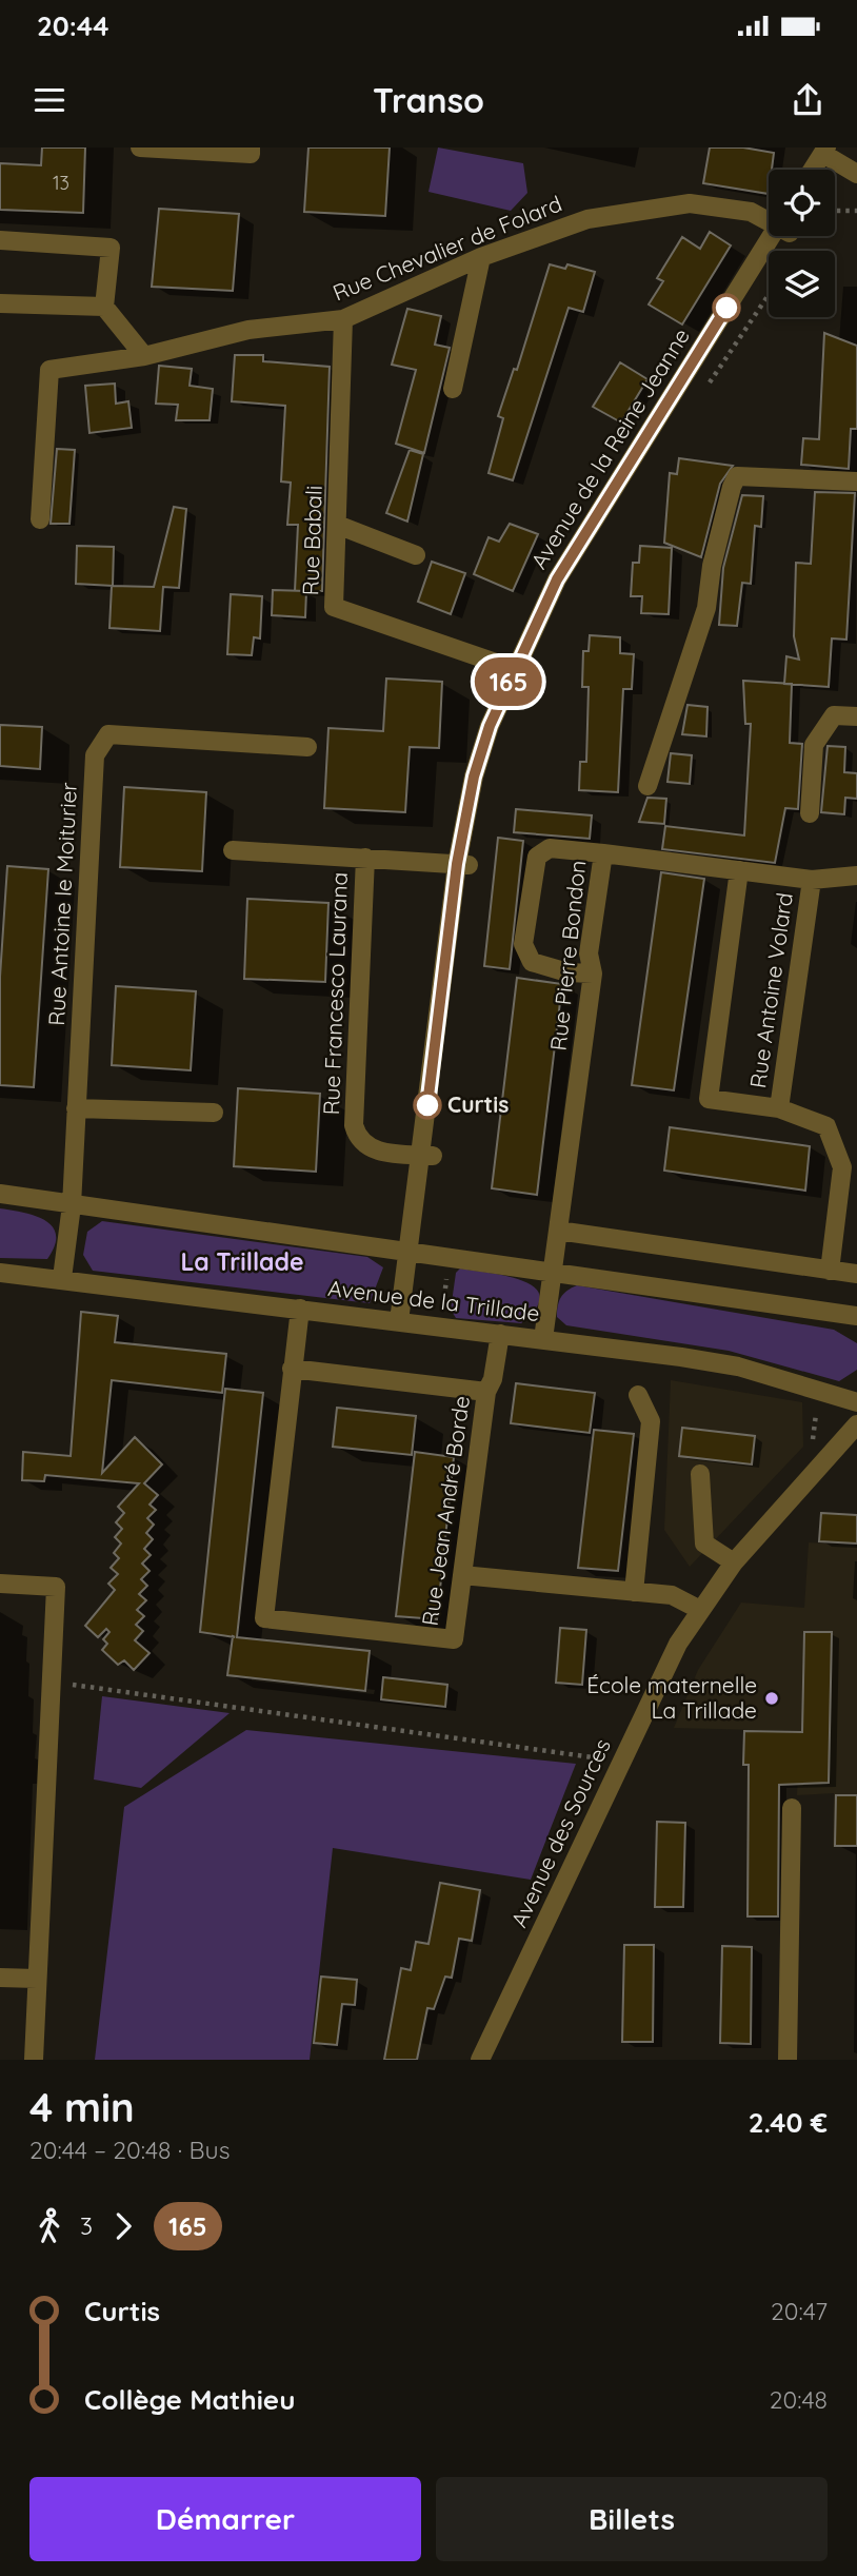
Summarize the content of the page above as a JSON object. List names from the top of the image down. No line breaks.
{"streets":{"street":["Rue Chevalier de Folard","Avenue de la Reine Jeanne","Rue Babali","Rue Antoine le Moiturier","Rue Pierre Bondon","Rue Antoine Volard","Rue Francesco Laurana","Avenue de la Trillade","Rue Jean André Borde","Avenue des Sources"]},"crossings":[["Rue Chevalier de Folard","Rue Babali"],["Avenue de la Reine Jeanne","Rue Babali"],["Avenue de la Reine Jeanne","Rue Francesco Laurana"],["Avenue de la Reine Jeanne","Avenue de la Trillade"],["Rue Antoine le Moiturier","Avenue de la Trillade"],["Rue Pierre Bondon","Rue Antoine Volard"],["Rue Pierre Bondon","Avenue de la Trillade"],["Avenue de la Trillade","Rue Jean André Borde"]],"districts":["La Trillade"],"places":["Curtis","École maternelle La Trillade"],"lines":["bus line 165"],"house_numbers":["13"],"page":{"status":"20:44","header":"Transo","on_map":"165","heading":["4 min","20:44 – 20:48 · Bus","2.40 €"],"legs":["3","165"],"list":[{"name":"Curtis","value":"20:47"},{"name":"Collège Mathieu","value":"20:48"}],"buttons":["Démarrer","Billets"]}}
